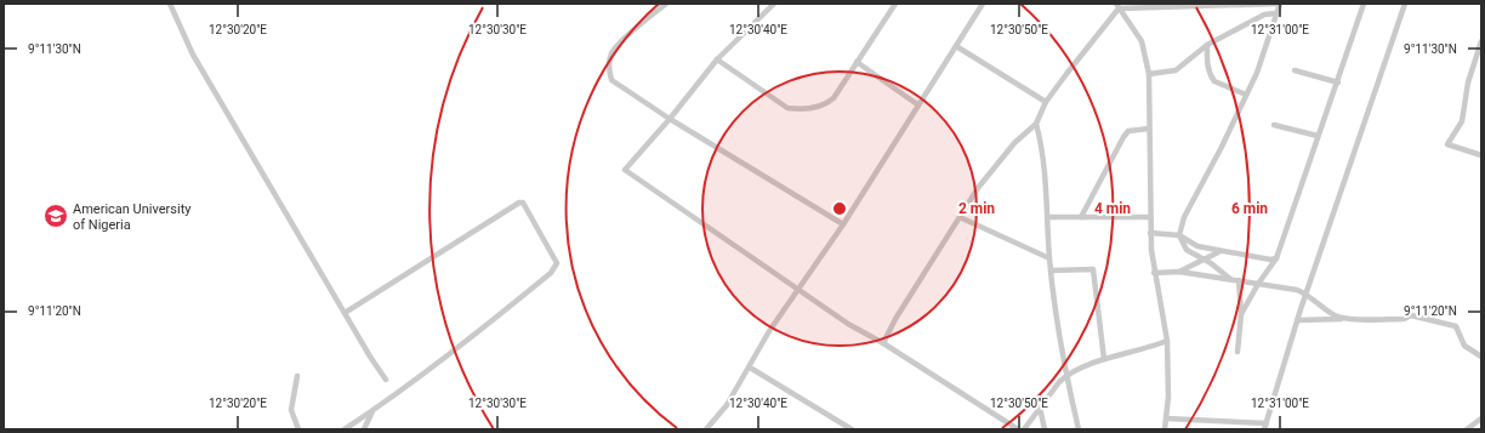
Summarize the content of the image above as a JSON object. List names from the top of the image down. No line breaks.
{"places":{"school or university":["American University of Nigeria"]},"coordinates":["12°30'20\"E","12°30'30\"E","12°30'40\"E","12°30'50\"E","12°31'00\"E","9°11'30\"N","9°11'20\"N"],"rings":["2 min","4 min","6 min"]}
